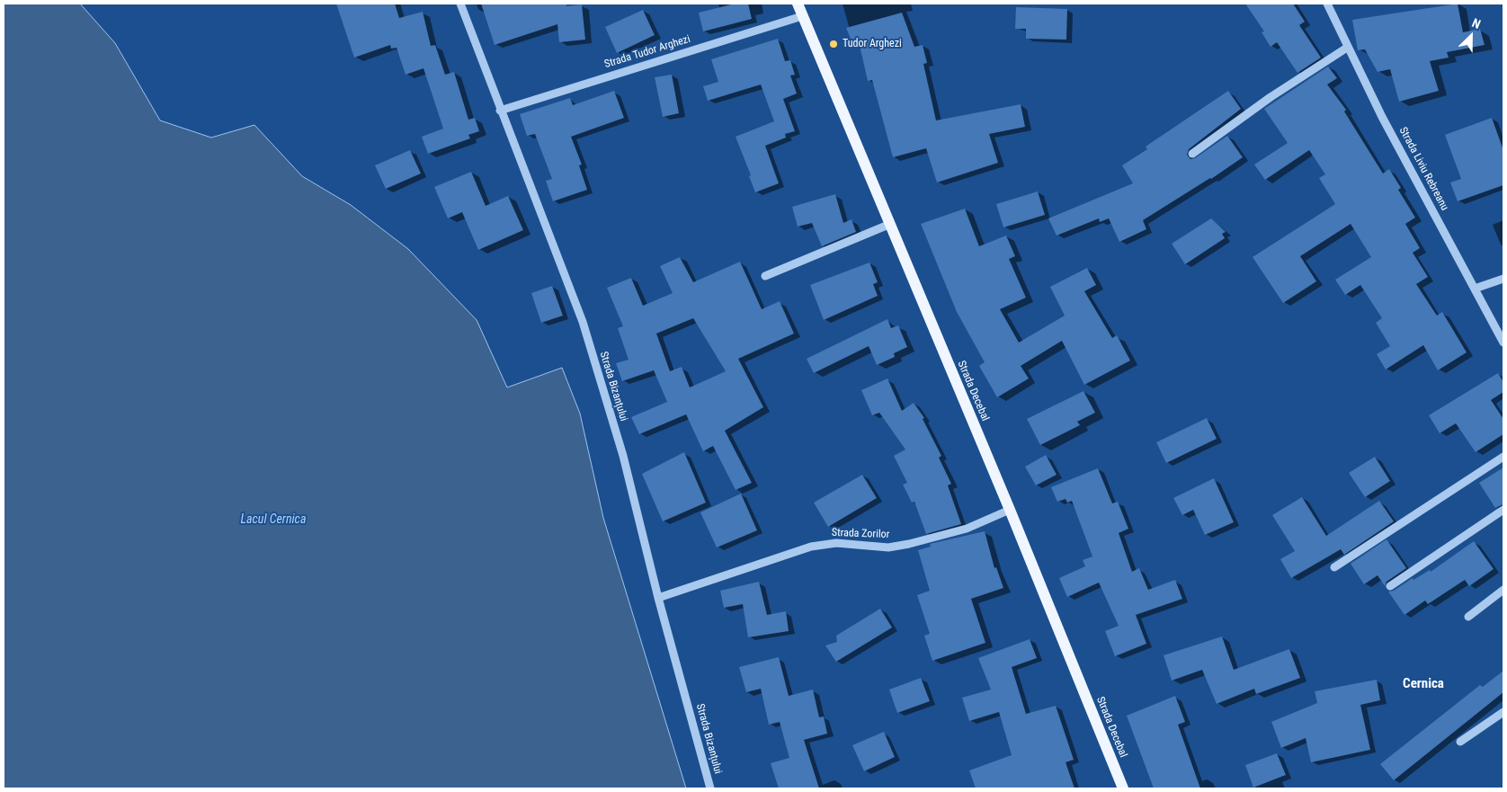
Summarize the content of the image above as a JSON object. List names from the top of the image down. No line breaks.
{"streets":{"main road":["Strada Decebal"],"street":["Strada Tudor Arghezi","Strada Liviu Rebreanu","Strada Bizanțului","Strada Zorilor"]},"crossings":[["Strada Tudor Arghezi","Strada Bizanțului"],["Strada Tudor Arghezi","Strada Decebal"],["Strada Bizanțului","Strada Zorilor"],["Strada Decebal","Strada Zorilor"]],"districts":["Cernica"],"water":["Lacul Cernica"],"places":["Tudor Arghezi"],"north":"top right"}
